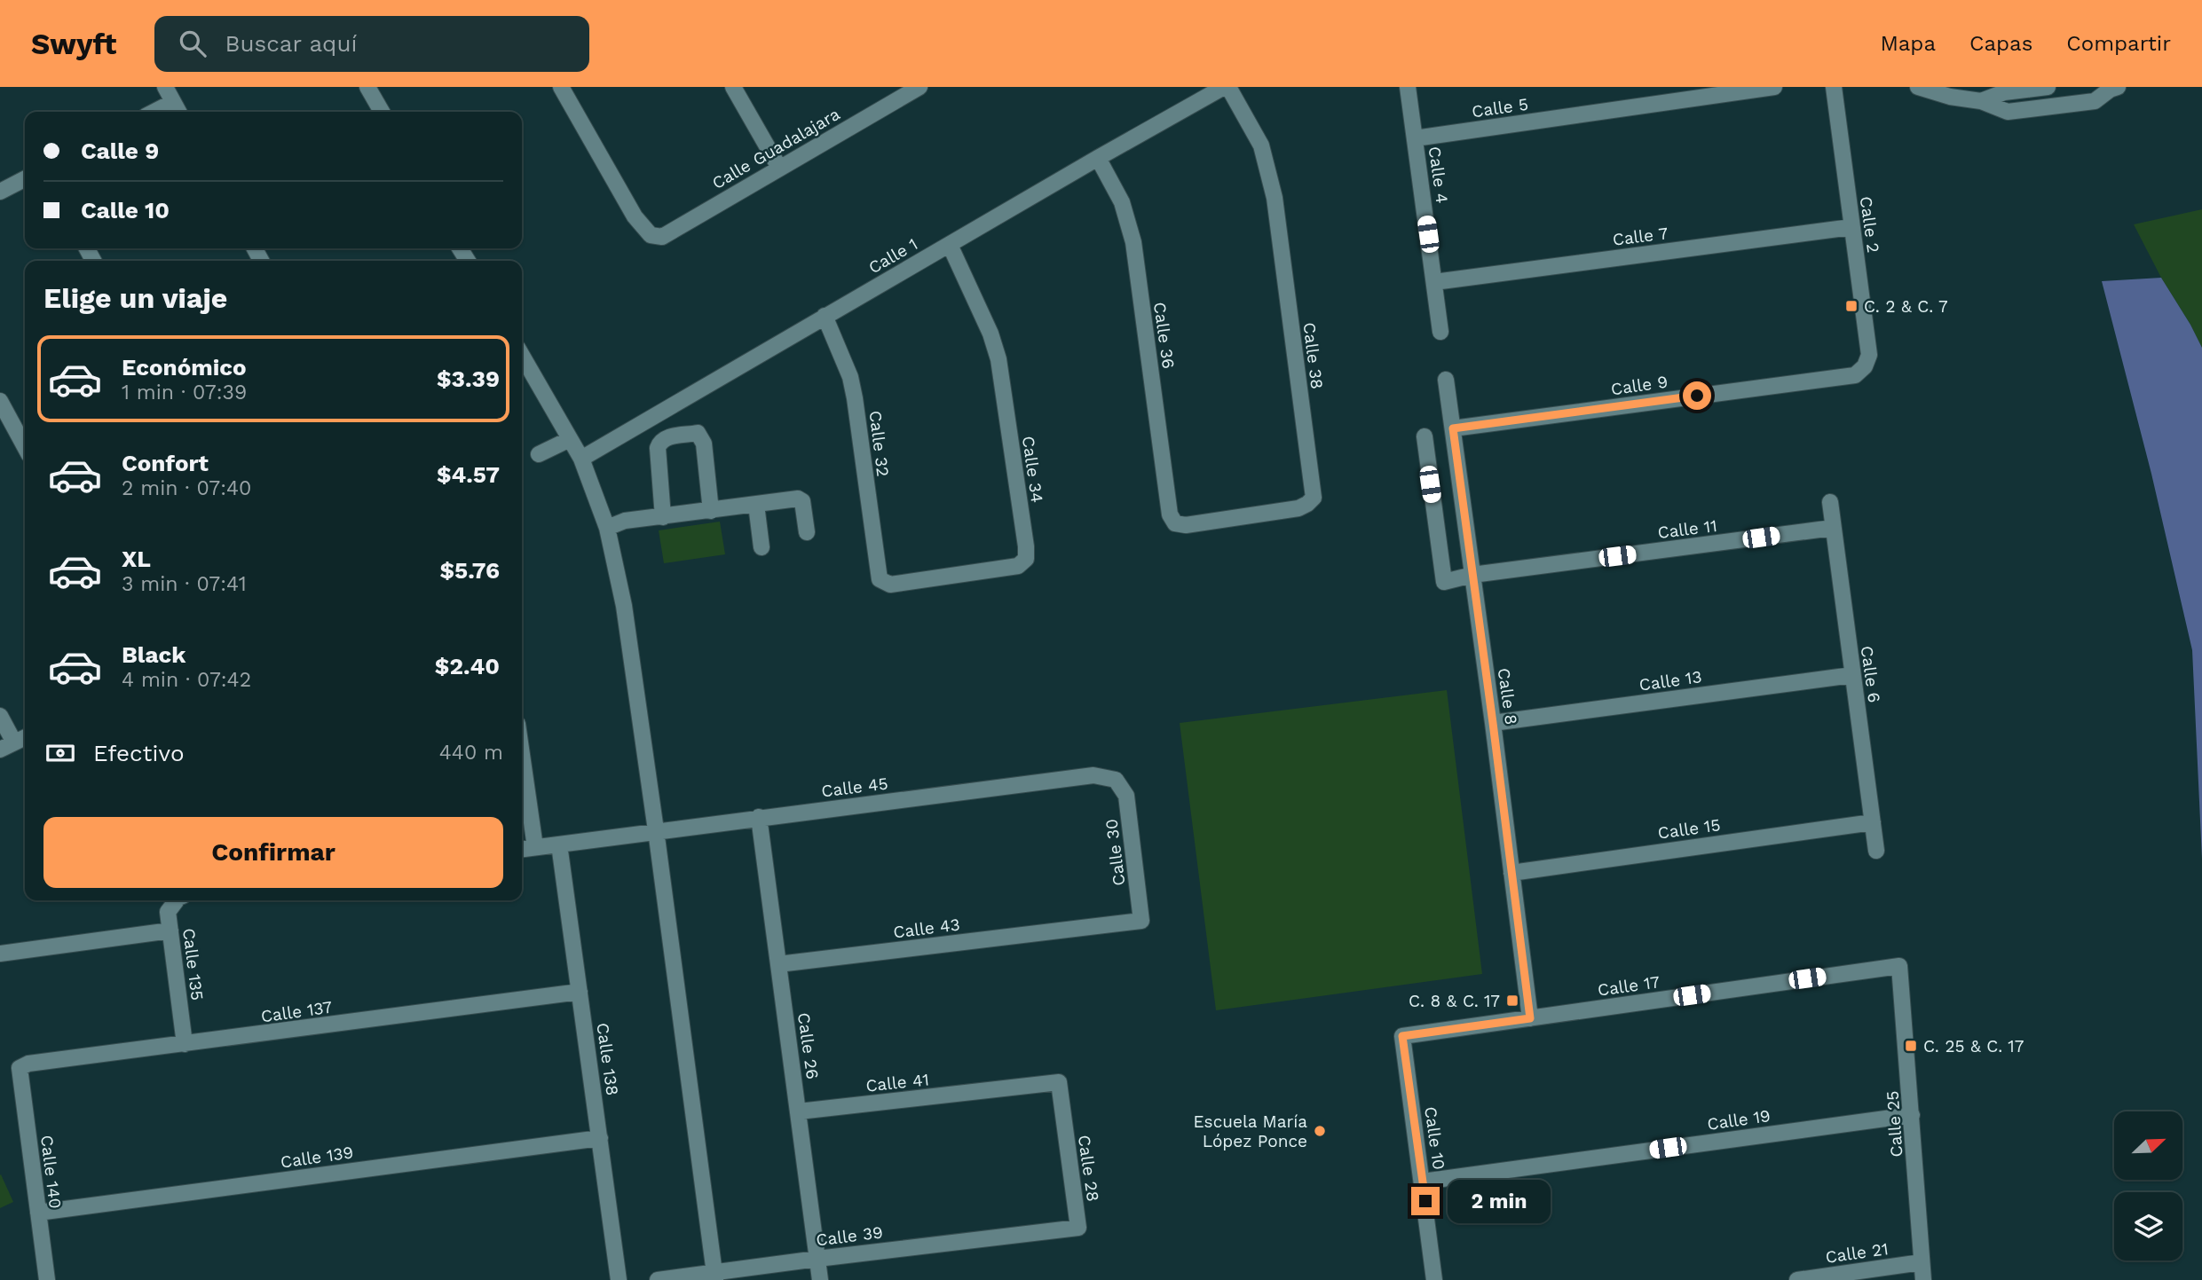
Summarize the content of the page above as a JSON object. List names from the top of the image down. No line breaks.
{"streets":{"street":["Calle 5","Calle Guadalajara","Calle 4","Calle 2","Calle 7","Calle 1","Calle 36","Calle 38","Calle 9","Calle 32","Calle 34","Calle 11","Calle 6","Calle 13","Calle 8","Calle 45","Calle 15","Calle 30","Calle 43","Calle 135","Calle 17","Calle 137","Calle 26","Calle 138","Calle 41","Calle 19","Calle 25","Calle 10","Calle 139","Calle 28","Calle 140","Calle 39","Calle 21"]},"crossings":[["Calle 5","Calle 4"],["Calle 4","Calle 7"],["Calle 2","Calle 7"],["Calle 2","Calle 9"],["Calle 1","Calle 36"],["Calle 1","Calle 38"],["Calle 1","Calle 32"],["Calle 1","Calle 34"],["Calle 36","Calle 38"],["Calle 9","Calle 8"],["Calle 32","Calle 34"],["Calle 11","Calle 6"],["Calle 11","Calle 8"],["Calle 6","Calle 13"],["Calle 6","Calle 15"],["Calle 13","Calle 8"],["Calle 8","Calle 15"],["Calle 8","Calle 17"],["Calle 45","Calle 30"],["Calle 45","Calle 26"],["Calle 30","Calle 43"],["Calle 43","Calle 26"],["Calle 135","Calle 137"],["Calle 17","Calle 25"],["Calle 17","Calle 10"],["Calle 137","Calle 138"],["Calle 137","Calle 140"],["Calle 26","Calle 41"],["Calle 26","Calle 39"],["Calle 138","Calle 139"],["Calle 41","Calle 28"],["Calle 19","Calle 25"],["Calle 19","Calle 10"],["Calle 25","Calle 21"],["Calle 139","Calle 140"],["Calle 28","Calle 39"]],"places":{"transit":["C. 2 & C. 7","C. 8 & C. 17","C. 25 & C. 17"],"other":["Escuela María López Ponce"]},"north":"top right","page":{"header":"Swyft","search":"Buscar aquí","nav":["Mapa","Capas","Compartir"],"banner":["Calle 9","Calle 10"],"heading":"Elige un viaje","list":[{"name":"Económico","note":"1 min · 07:39","value":"$3.39"},{"name":"Confort","note":"2 min · 07:40","value":"$4.57"},{"name":"XL","note":"3 min · 07:41","value":"$5.76"},{"name":"Black","note":"4 min · 07:42","value":"$2.40"}],"pay":["Efectivo","440 m"],"buttons":"Confirmar","bubble":"2 min"}}
